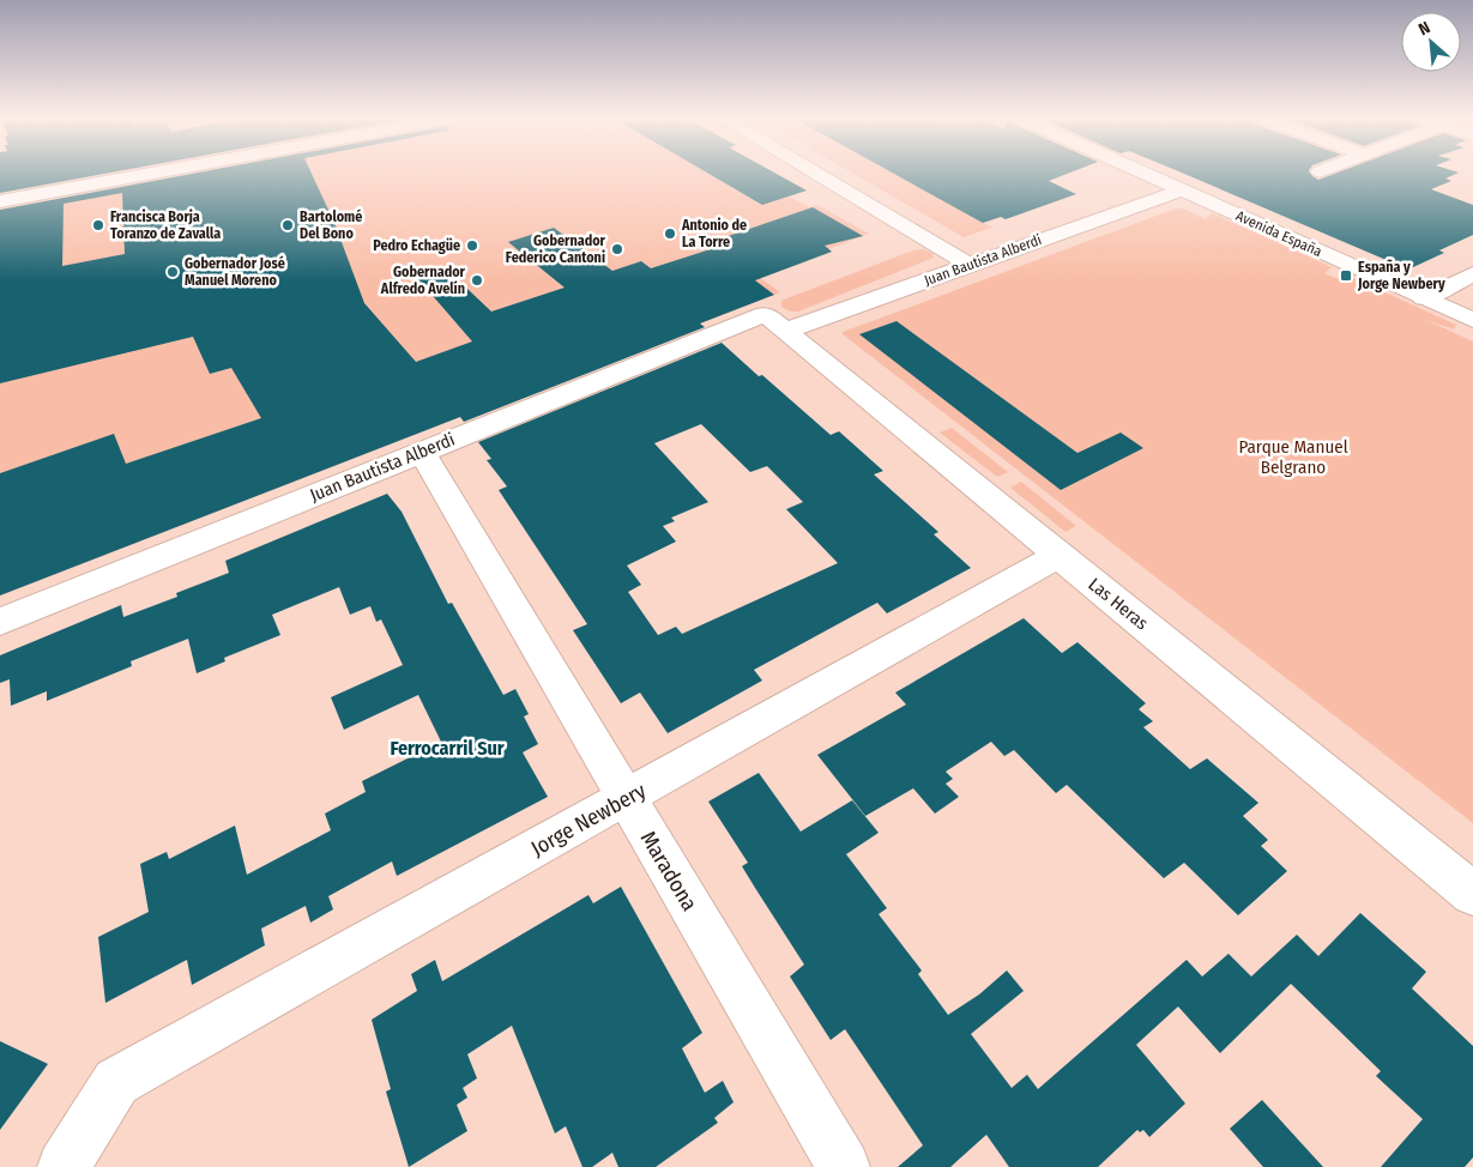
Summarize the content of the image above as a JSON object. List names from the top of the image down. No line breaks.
{"streets":{"street":["Avenida España","Juan Bautista Alberdi","Las Heras","Jorge Newbery","Maradona"]},"crossings":[["Avenida España","Juan Bautista Alberdi"],["Juan Bautista Alberdi","Las Heras"],["Juan Bautista Alberdi","Maradona"],["Las Heras","Jorge Newbery"],["Jorge Newbery","Maradona"]],"districts":["Ferrocarril Sur"],"parks":["Parque Manuel Belgrano"],"places":{"other":["Francisca Borja Toranzo de Zavalla","Bartolomé Del Bono","Antonio de La Torre","Pedro Echagüe","Gobernador Federico Cantoni","Gobernador José Manuel Moreno","Gobernador Alfredo Avelín"],"transit":["España y Jorge Newbery"]},"north":"top left"}
